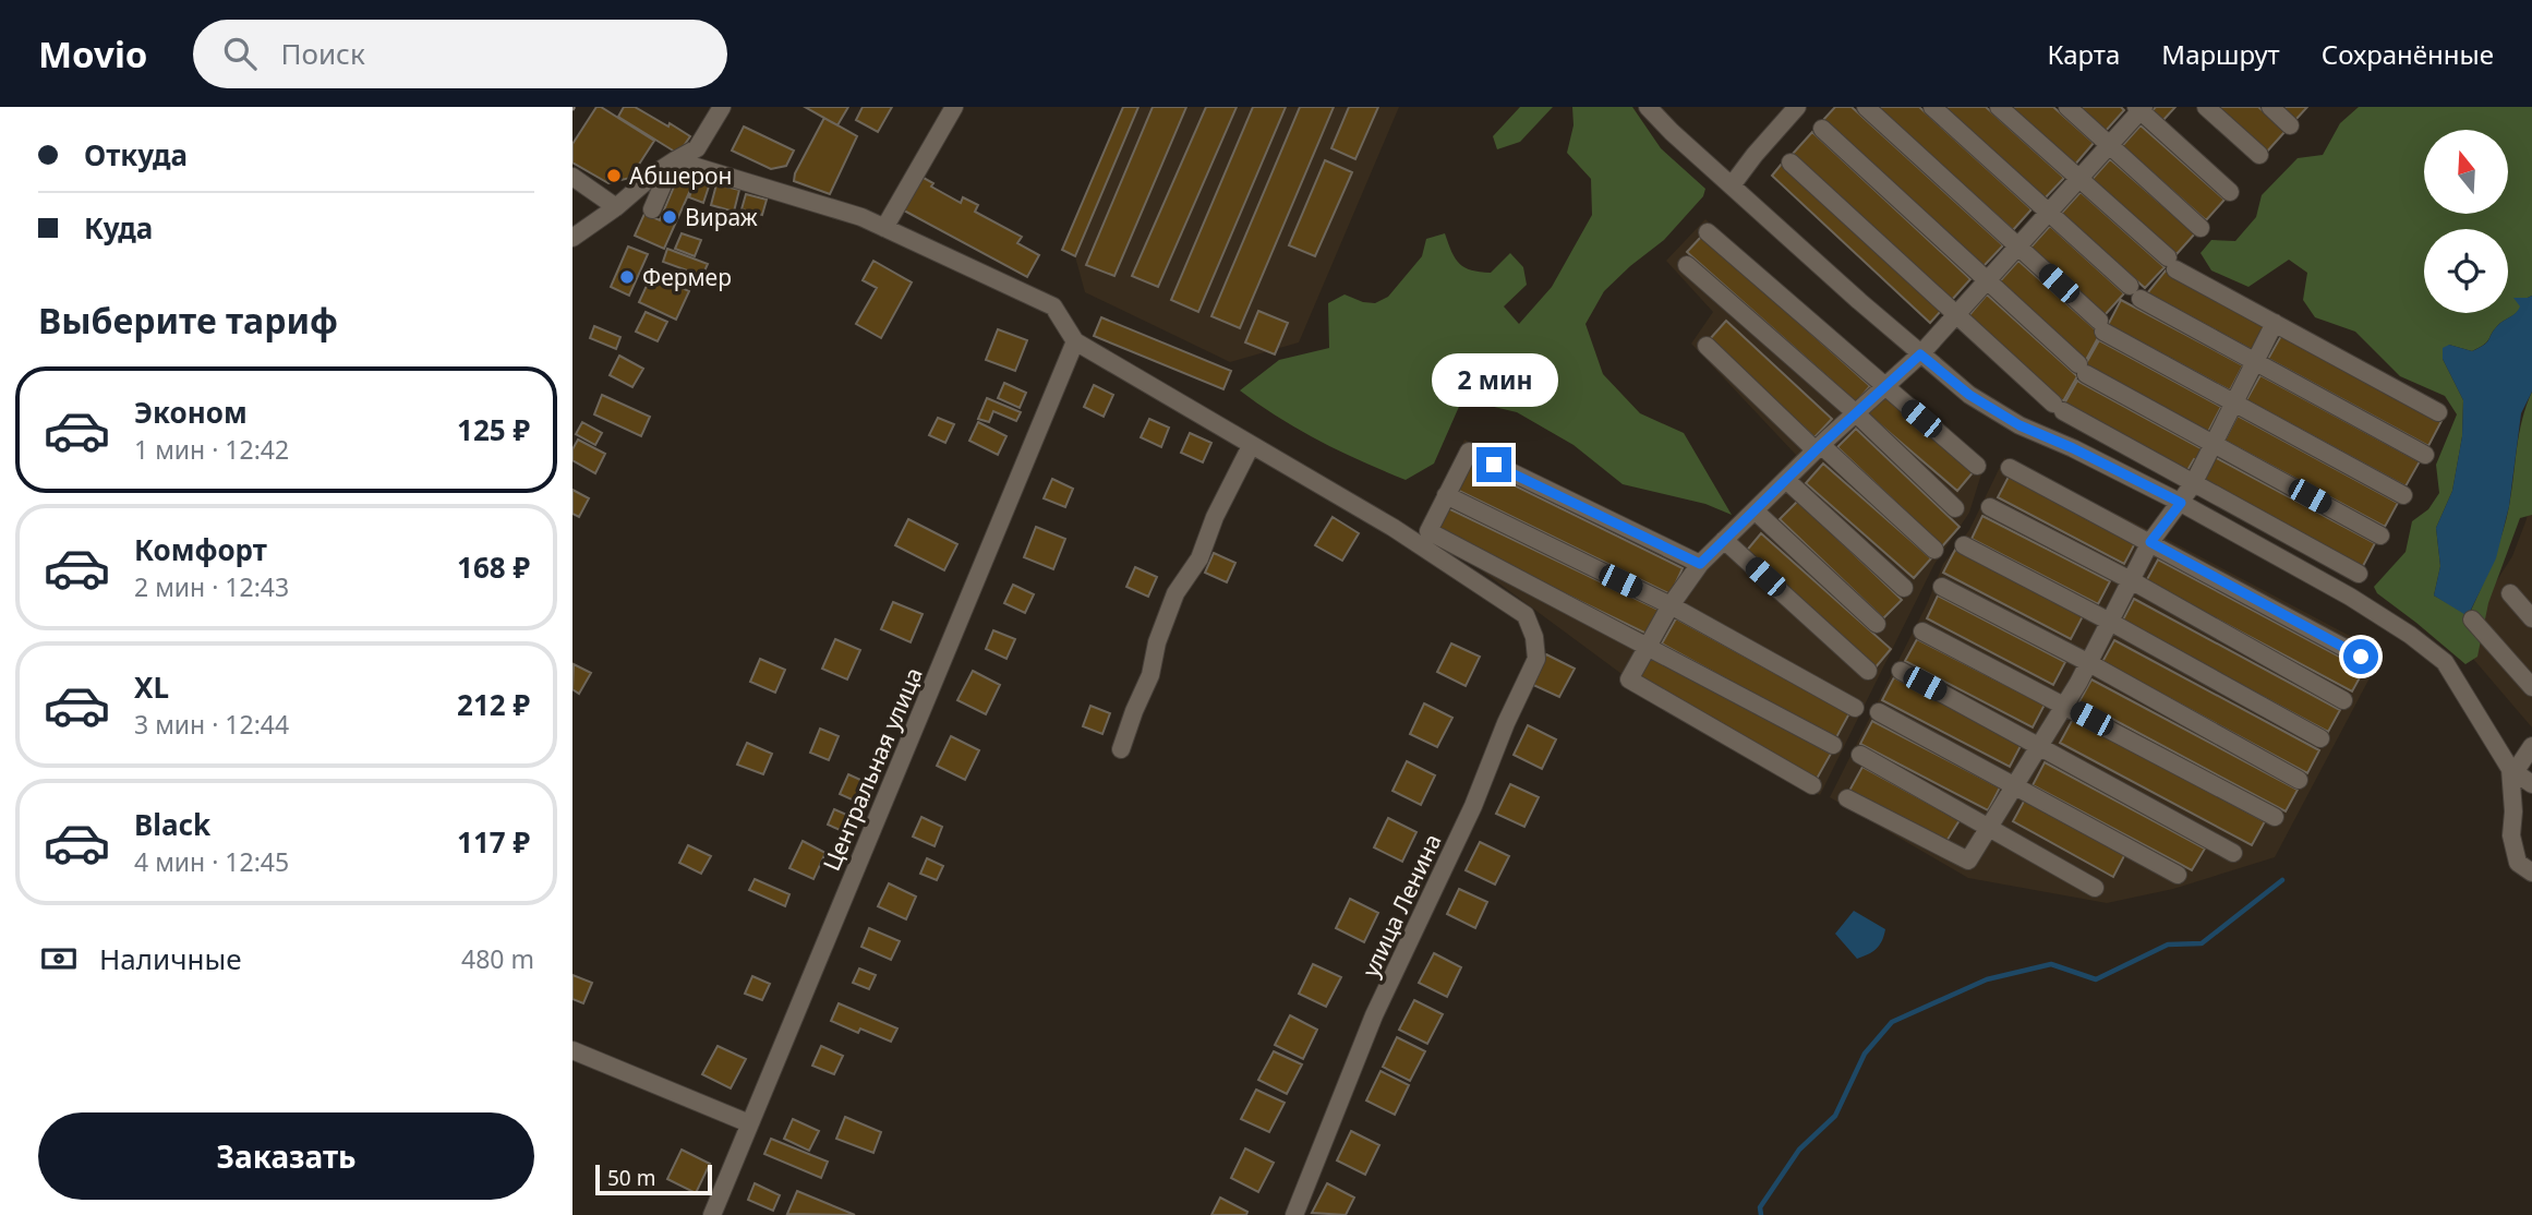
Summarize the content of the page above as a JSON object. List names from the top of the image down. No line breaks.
{"streets":{"street":["Центральная улица","улица Ленина"]},"places":["Абшерон","Вираж","Фермер"],"scale_bar":"50 m","north":"top","page":{"header":"Movio","search":"Поиск","nav":["Карта","Маршрут","Сохранённые"],"banner":["Откуда","Куда"],"heading":"Выберите тариф","bubble":"2 мин","list":[{"name":"Эконом","note":"1 мин · 12:42","value":"125 ₽"},{"name":"Комфорт","note":"2 мин · 12:43","value":"168 ₽"},{"name":"XL","note":"3 мин · 12:44","value":"212 ₽"},{"name":"Black","note":"4 мин · 12:45","value":"117 ₽"}],"pay":["Наличные","480 m"],"buttons":"Заказать","scale":"50 m"}}
